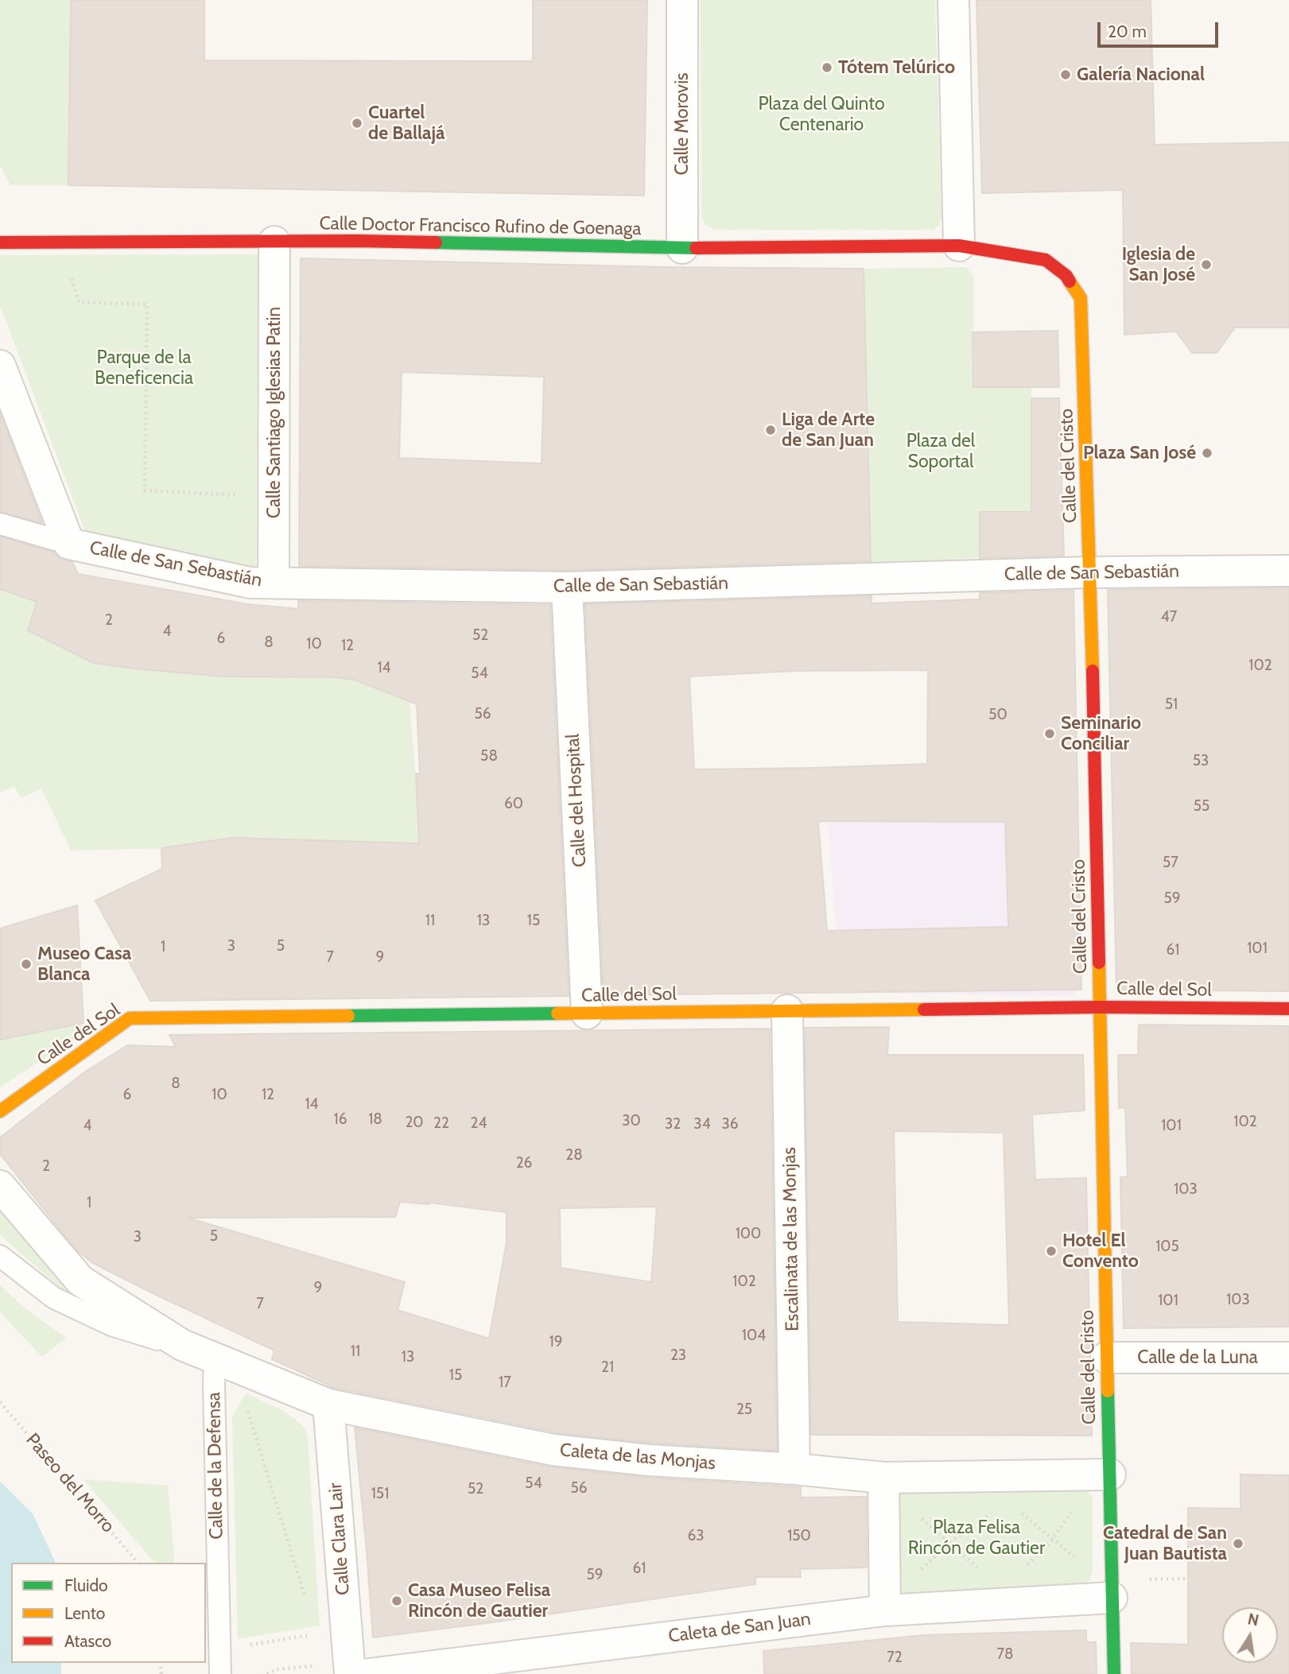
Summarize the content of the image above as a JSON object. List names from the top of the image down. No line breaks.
{"streets":{"street":["Calle Morovis","Calle Doctor Francisco Rufino de Goenaga","Calle Santiago Iglesias Patin","Calle del Cristo","Calle de San Sebastián","Calle del Hospital","Calle del Sol","Escalinata de las Monjas","Calle de la Luna","Caleta de las Monjas","Calle Clara Lair","Caleta de San Juan"],"lane":["Calle de la Defensa"],"path":["Paseo del Morro"]},"crossings":[["Calle Morovis","Calle Doctor Francisco Rufino de Goenaga"],["Calle Doctor Francisco Rufino de Goenaga","Calle Santiago Iglesias Patin"],["Calle Doctor Francisco Rufino de Goenaga","Calle del Cristo"],["Calle Santiago Iglesias Patin","Calle de San Sebastián"],["Calle del Cristo","Calle de San Sebastián"],["Calle del Cristo","Calle del Sol"],["Calle del Cristo","Calle de la Luna"],["Calle del Cristo","Caleta de las Monjas"],["Calle del Cristo","Caleta de San Juan"],["Calle de San Sebastián","Calle del Hospital"],["Calle del Hospital","Calle del Sol"],["Calle del Sol","Escalinata de las Monjas"],["Escalinata de las Monjas","Caleta de las Monjas"],["Caleta de las Monjas","Calle de la Defensa"],["Caleta de las Monjas","Calle Clara Lair"]],"parks":["Plaza del Quinto Centenario","Parque de la Beneficencia","Plaza del Soportal","Plaza Felisa Rincón de Gautier"],"places":["Tótem Telúrico","Galería Nacional","Cuartel de Ballajá","Iglesia de San José","Liga de Arte de San Juan","Plaza San José","Seminario Conciliar","Museo Casa Blanca","Hotel El Convento","Catedral de San Juan Bautista","Casa Museo Felisa Rincón de Gautier"],"house_numbers":["47","2","4","52","6","8","10","12","102","14","54","51","56","50","58","53","60","55","57","59","11","13","15","3","5","1","101","61","7","9","8","6","10","12","14","16","18","30","102","20","22","24","32","34","36","4","101","28","26","2","103","1","100","5","3","105","102","9","103","101","7","104","19","11","23","13","21","15","17","25","54","56","52","151","63","150","61","59","78","72"],"legend":["Fluido","Lento","Atasco"],"scale_bar":"20 m","north":"top"}
